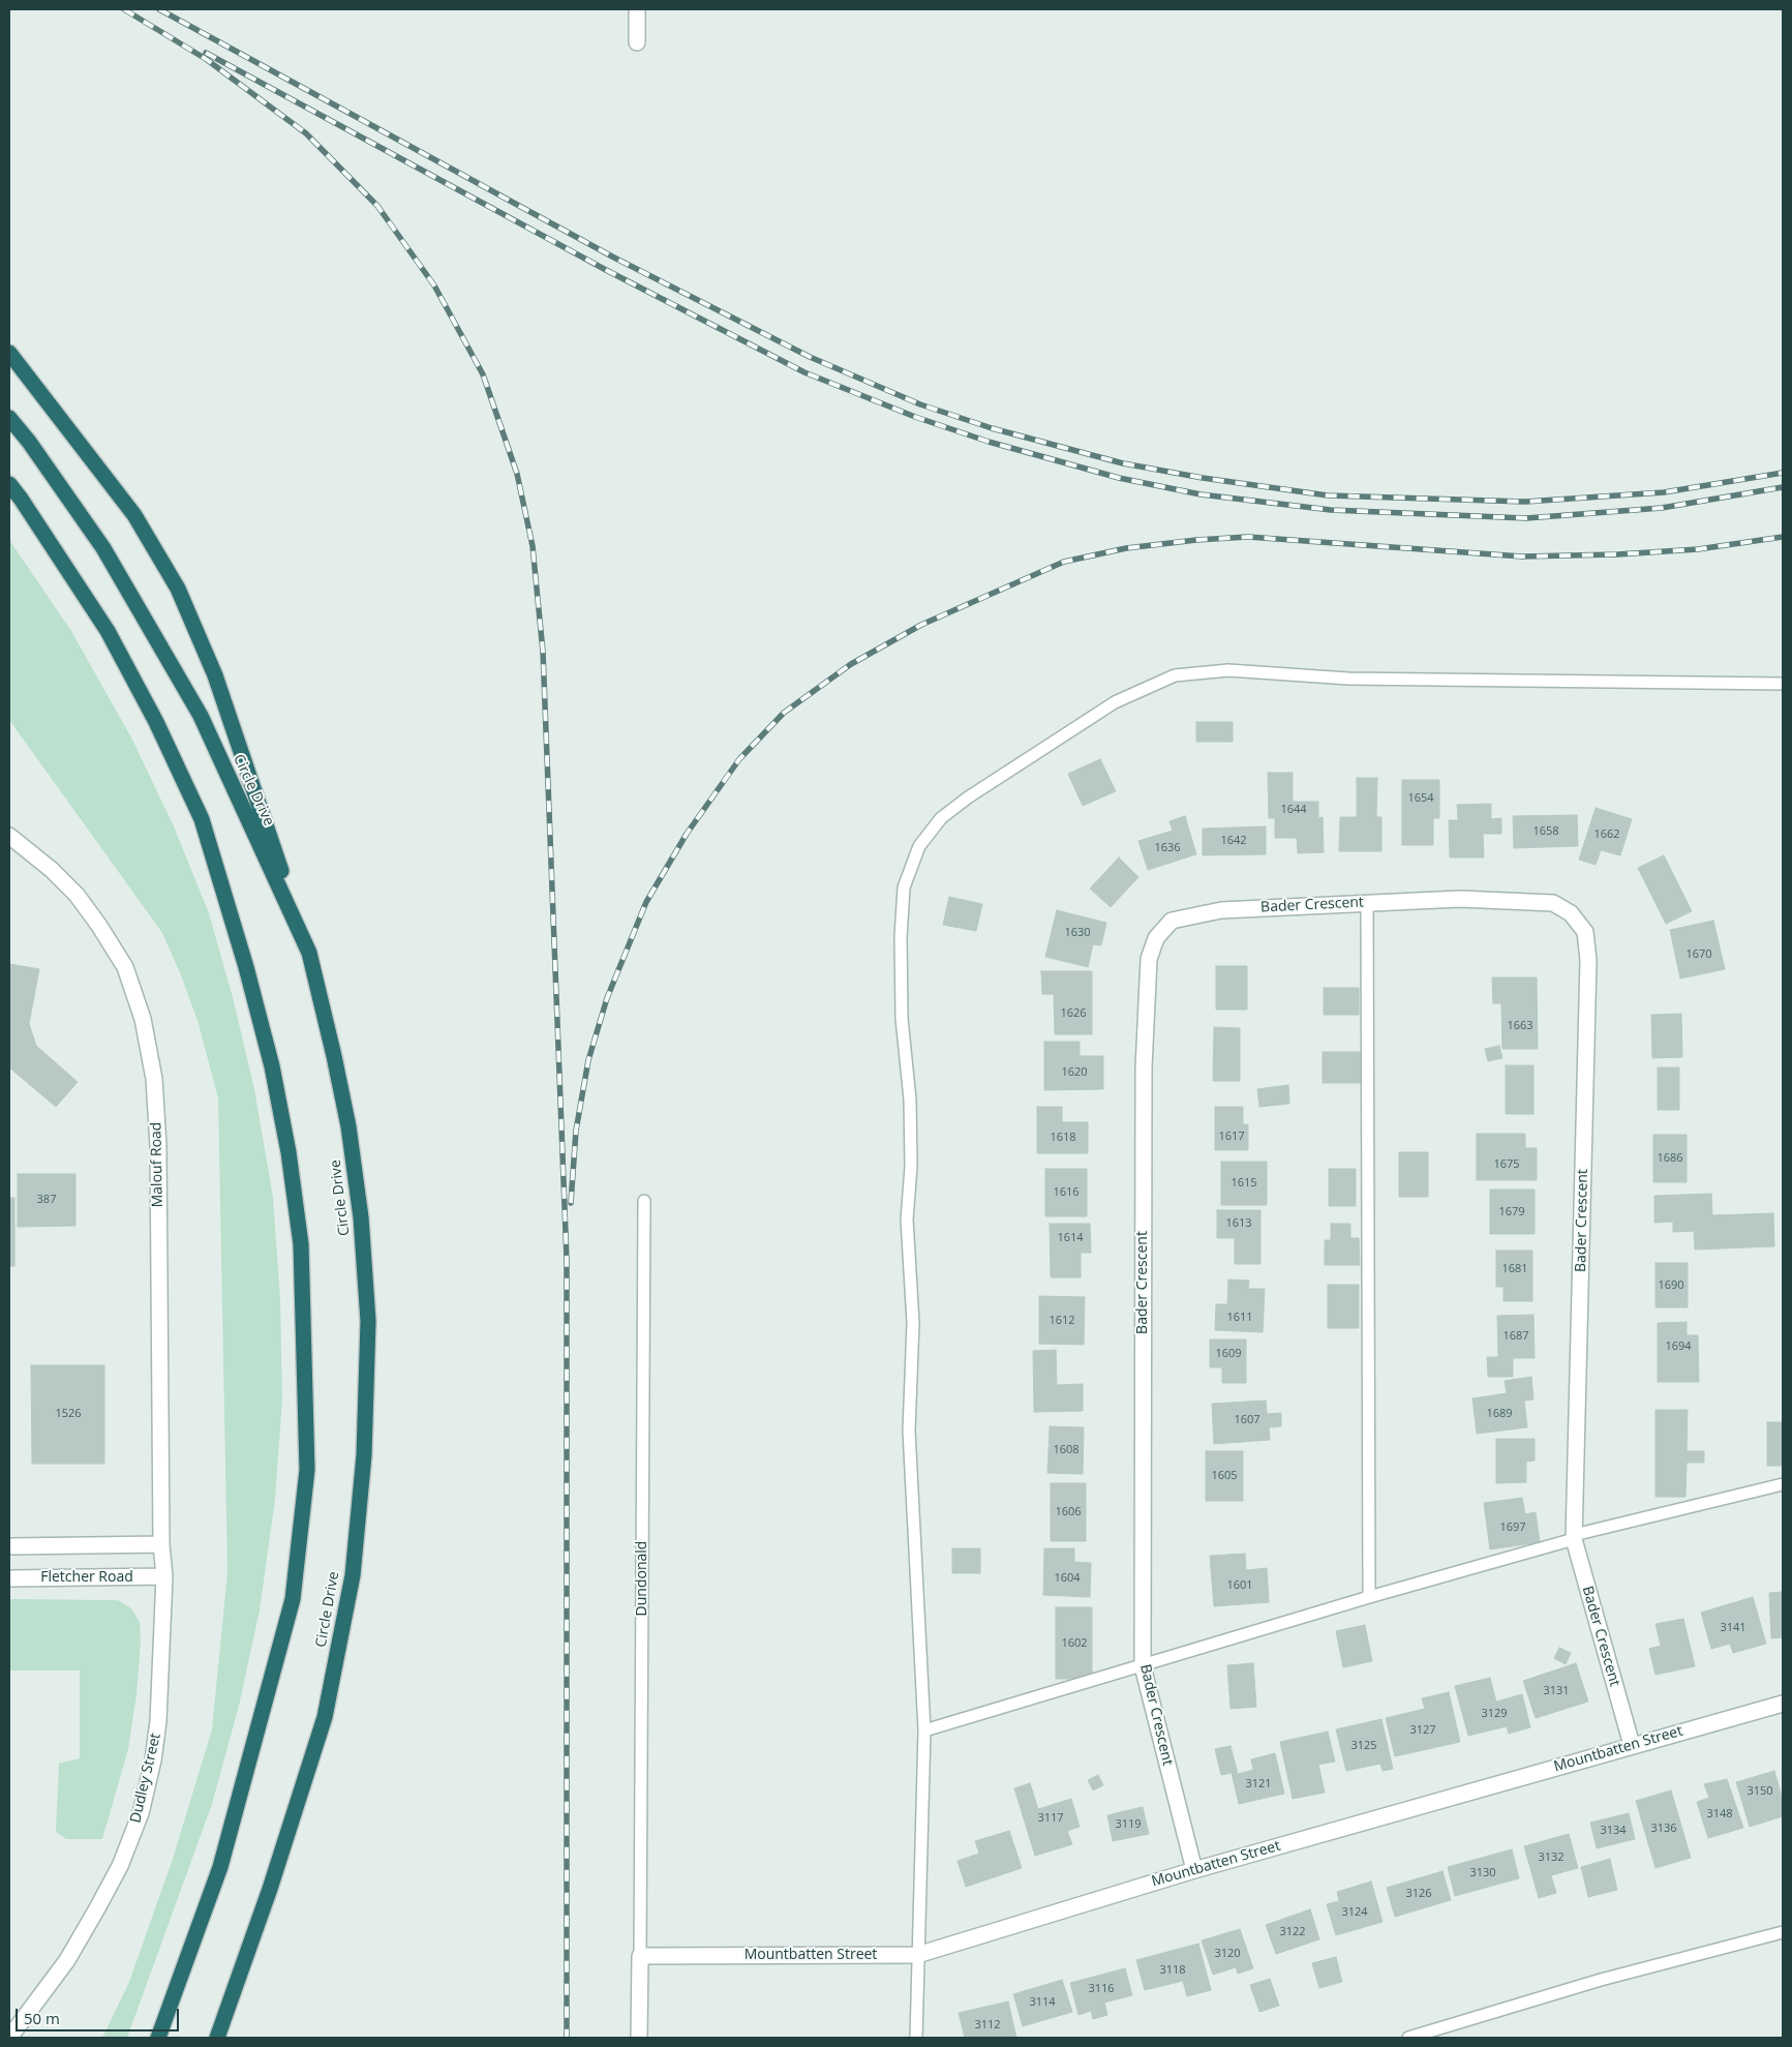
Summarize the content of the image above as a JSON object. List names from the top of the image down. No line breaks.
{"streets":{"highway":["Circle Drive"],"street":["Bader Crescent","Malouf Road","Fletcher Road","Mountbatten Street","Dudley Street"],"lane":["Dundonald"]},"crossings":[["Bader Crescent","Mountbatten Street"],["Malouf Road","Dudley Street"],["Fletcher Road","Dudley Street"],["Dundonald","Mountbatten Street"]],"house_numbers":["1654","1644","1658","1662","1642","1636","1630","1670","1626","1663","1620","1617","1618","1686","1675","1615","1616","387","1679","1613","1614","1681","1690","1611","1612","1687","1694","1609","1526","1689","1607","1608","1605","1606","1697","1604","1601","3141","1602","3131","3129","3127","3125","3121","3150","3148","3117","3119","3136","3134","3132","3130","3126","3124","3122","3120","3118","3116","3114","3112"],"scale_bar":"50 m"}
